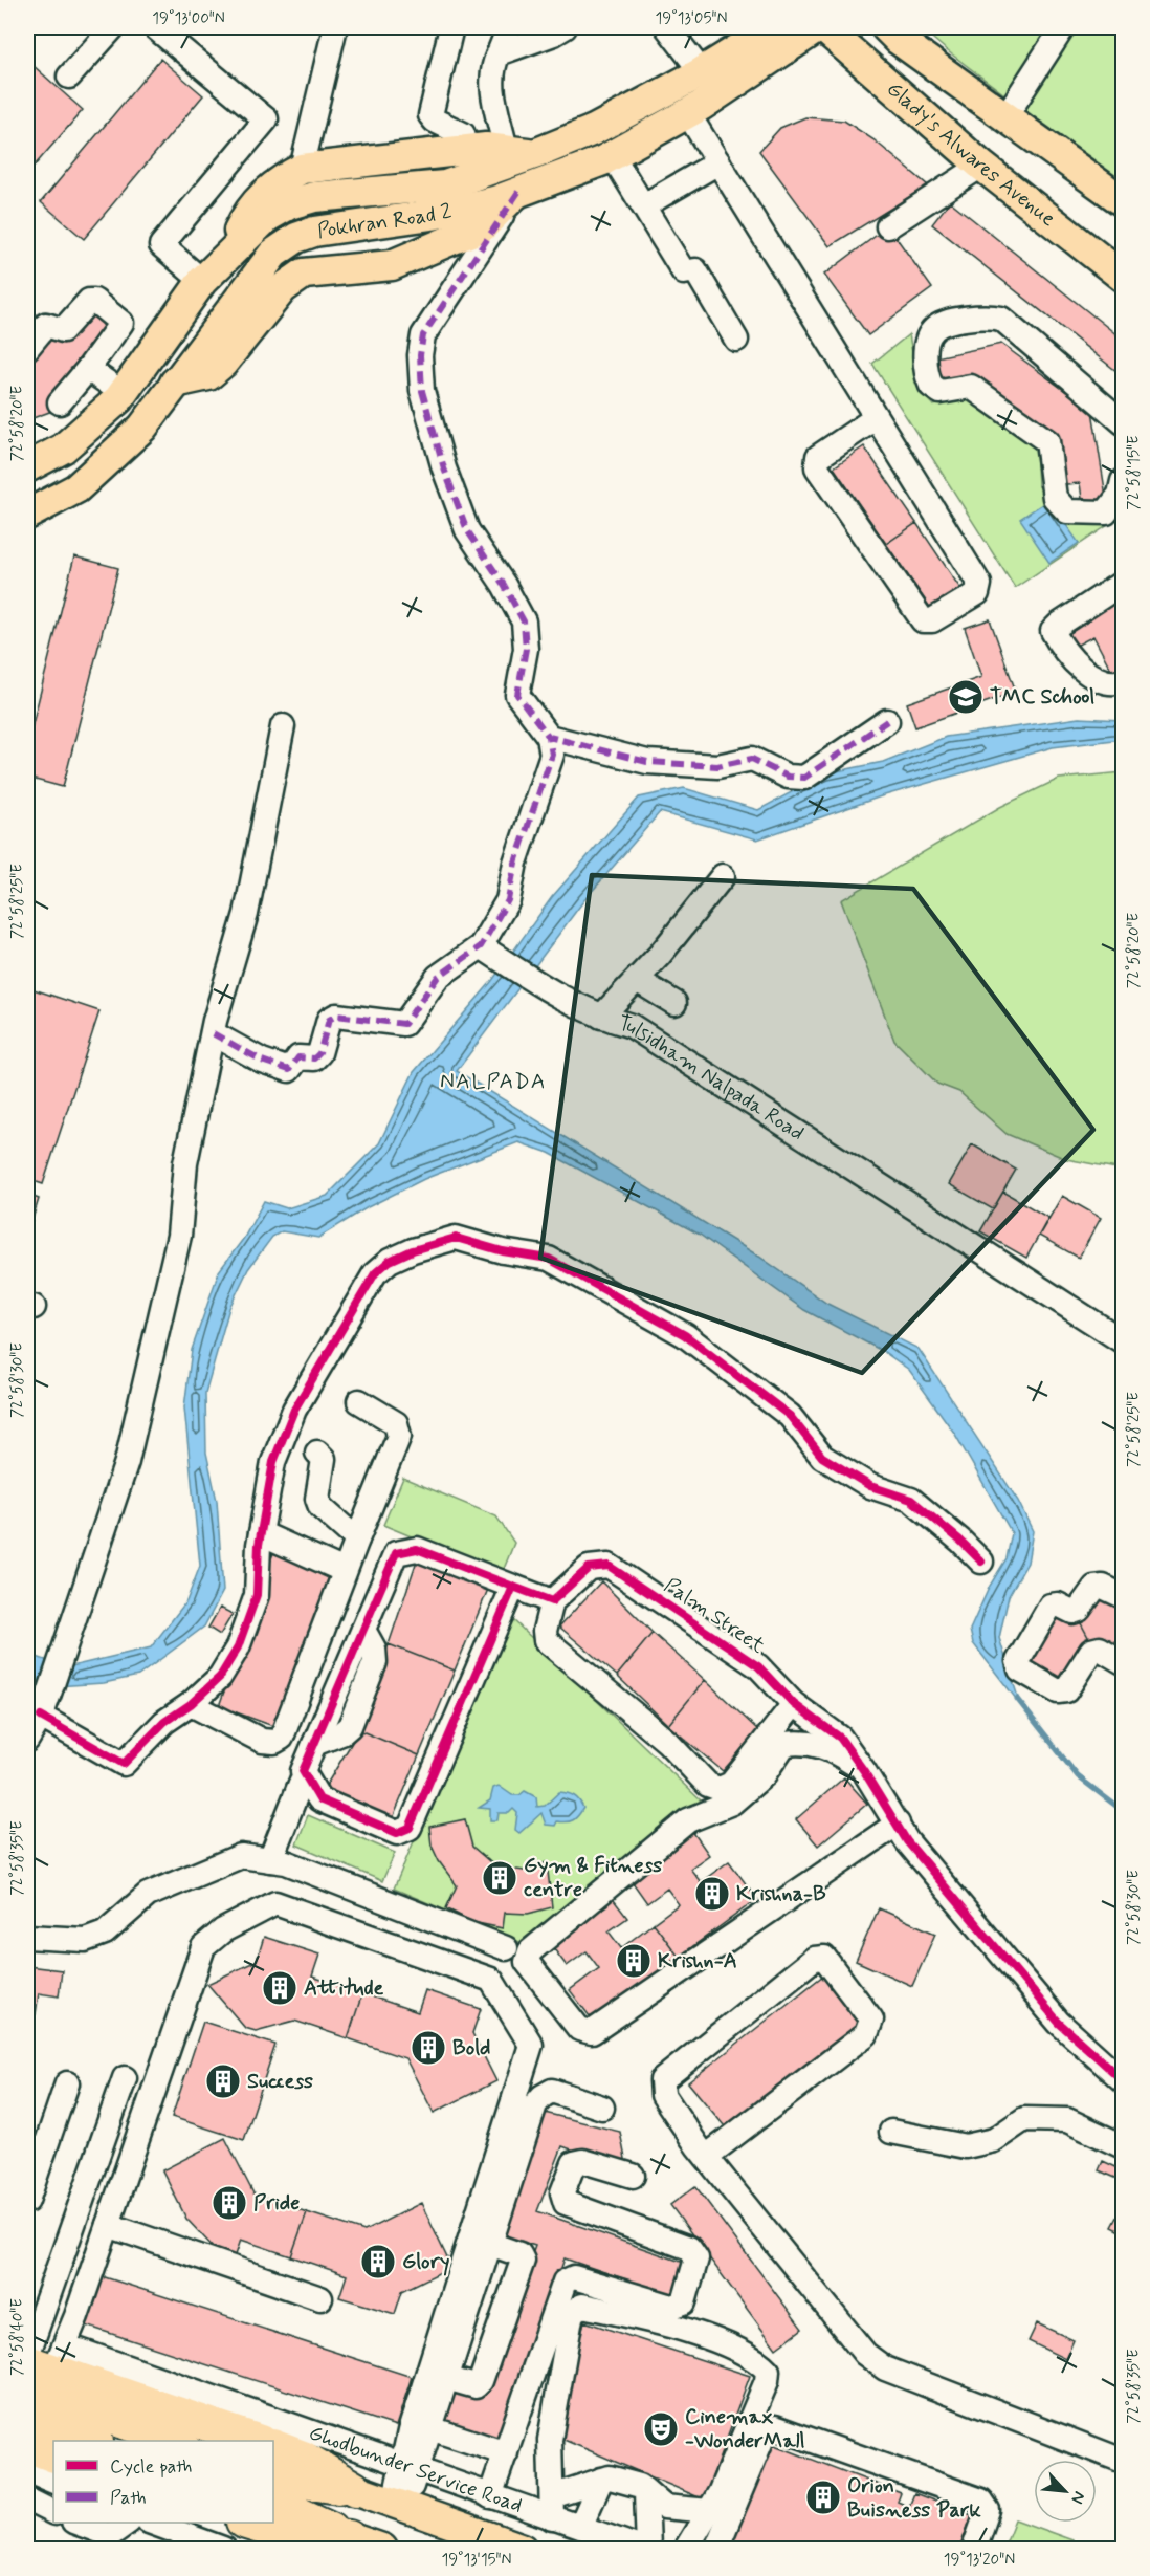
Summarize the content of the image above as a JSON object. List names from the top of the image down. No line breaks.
{"streets":{"main road":["Glady's Alwares Avenue","Pokhran Road 2"],"street":["Tulsidham Nalpada Road","Palm Street","Ghodbunder Service Road"]},"districts":["NALPADA"],"places":{"school or university":["TMC School"],"building":["Gym & Fitness centre","Krishna-B","Krishn-A","Attitude","Bold","Success","Pride","Glory","Orion Buisness Park"],"theatre":["Cinemax -WonderMall"]},"legend":["Cycle path","Path"],"north":"bottom right","coordinates":["19°13'00\"N","19°13'05\"N","72°58'20\"E","72°58'15\"E","72°58'25\"E","72°58'30\"E","72°58'35\"E","72°58'40\"E","19°13'15\"N","19°13'20\"N"]}
